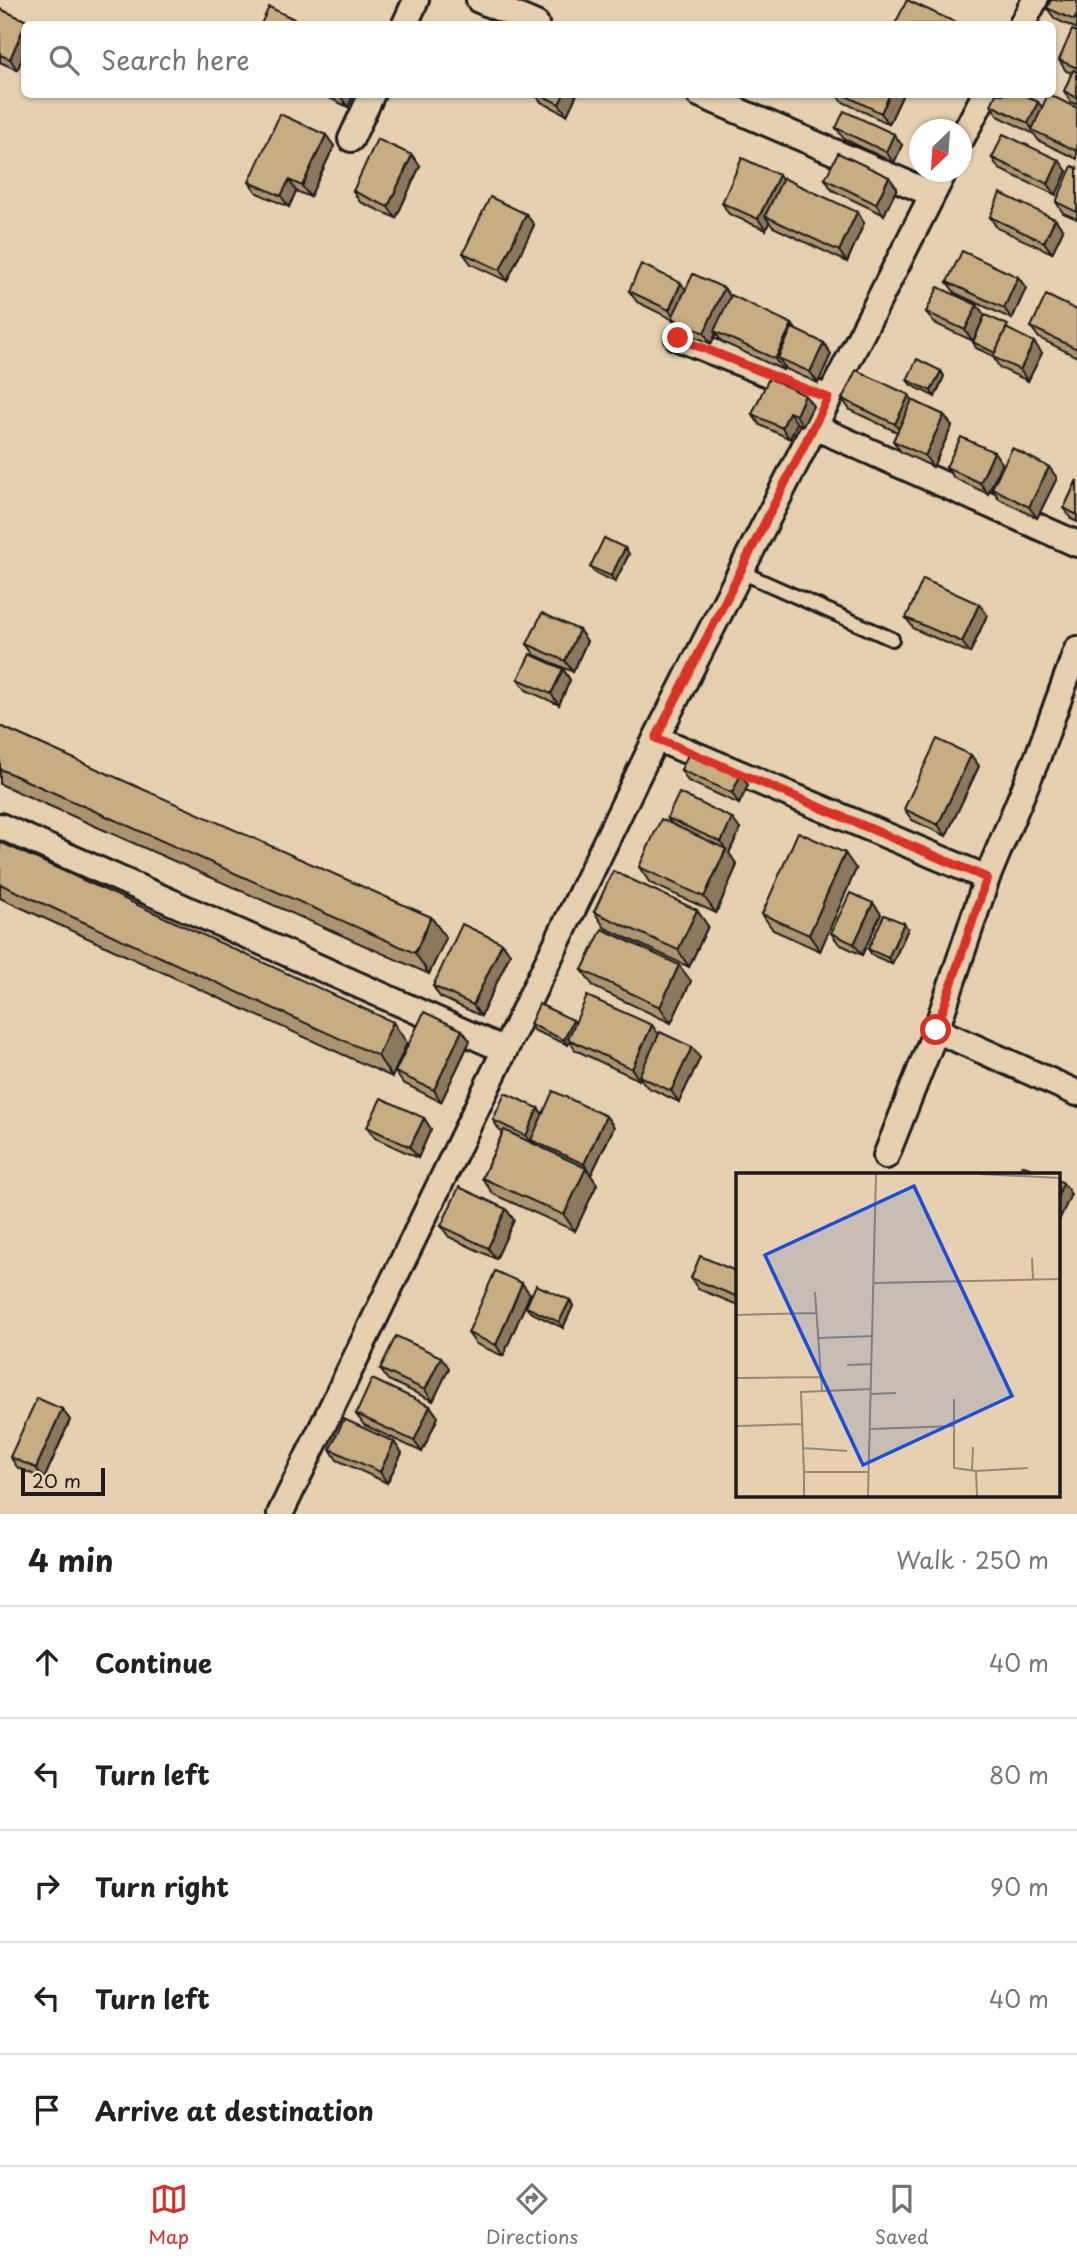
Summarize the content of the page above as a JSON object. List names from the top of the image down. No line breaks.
{"scale_bar":"20 m","north":"bottom left","page":{"search":"Search here","scale":"20 m","heading":["4 min","Walk · 250 m"],"list":[["Continue","40 m"],["Turn left","80 m"],["Turn right","90 m"],["Turn left","40 m"],"Arrive at destination"],"nav":["Map","Directions","Saved"]}}
